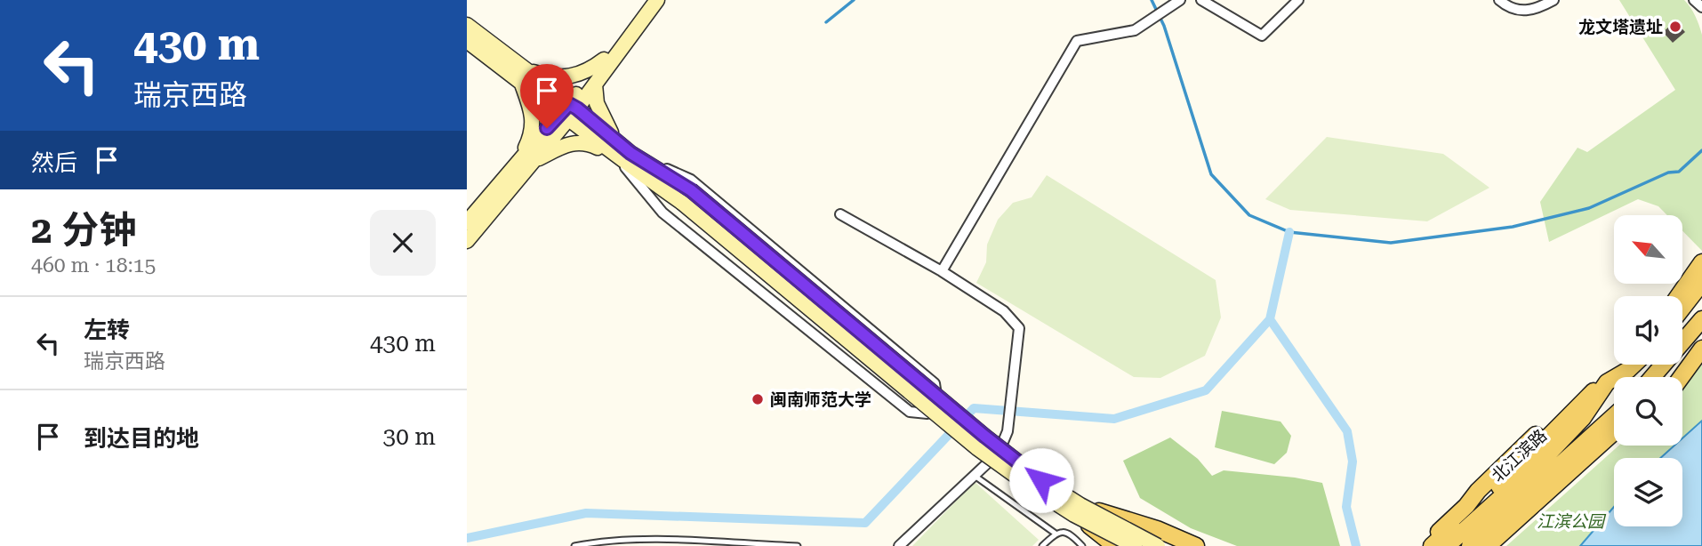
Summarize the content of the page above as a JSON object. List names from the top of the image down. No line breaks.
{"streets":{"main road":["北江滨路"]},"parks":["江滨公园"],"places":["龙文塔遗址","闽南师范大学"],"north":"top left","page":{"turn":["430 m","瑞京西路"],"then":"然后","heading":["2 分钟","460 m · 18:15"],"list":[{"name":"左转","note":"瑞京西路","value":"430 m"},{"name":"到达目的地","value":"30 m"}]}}
